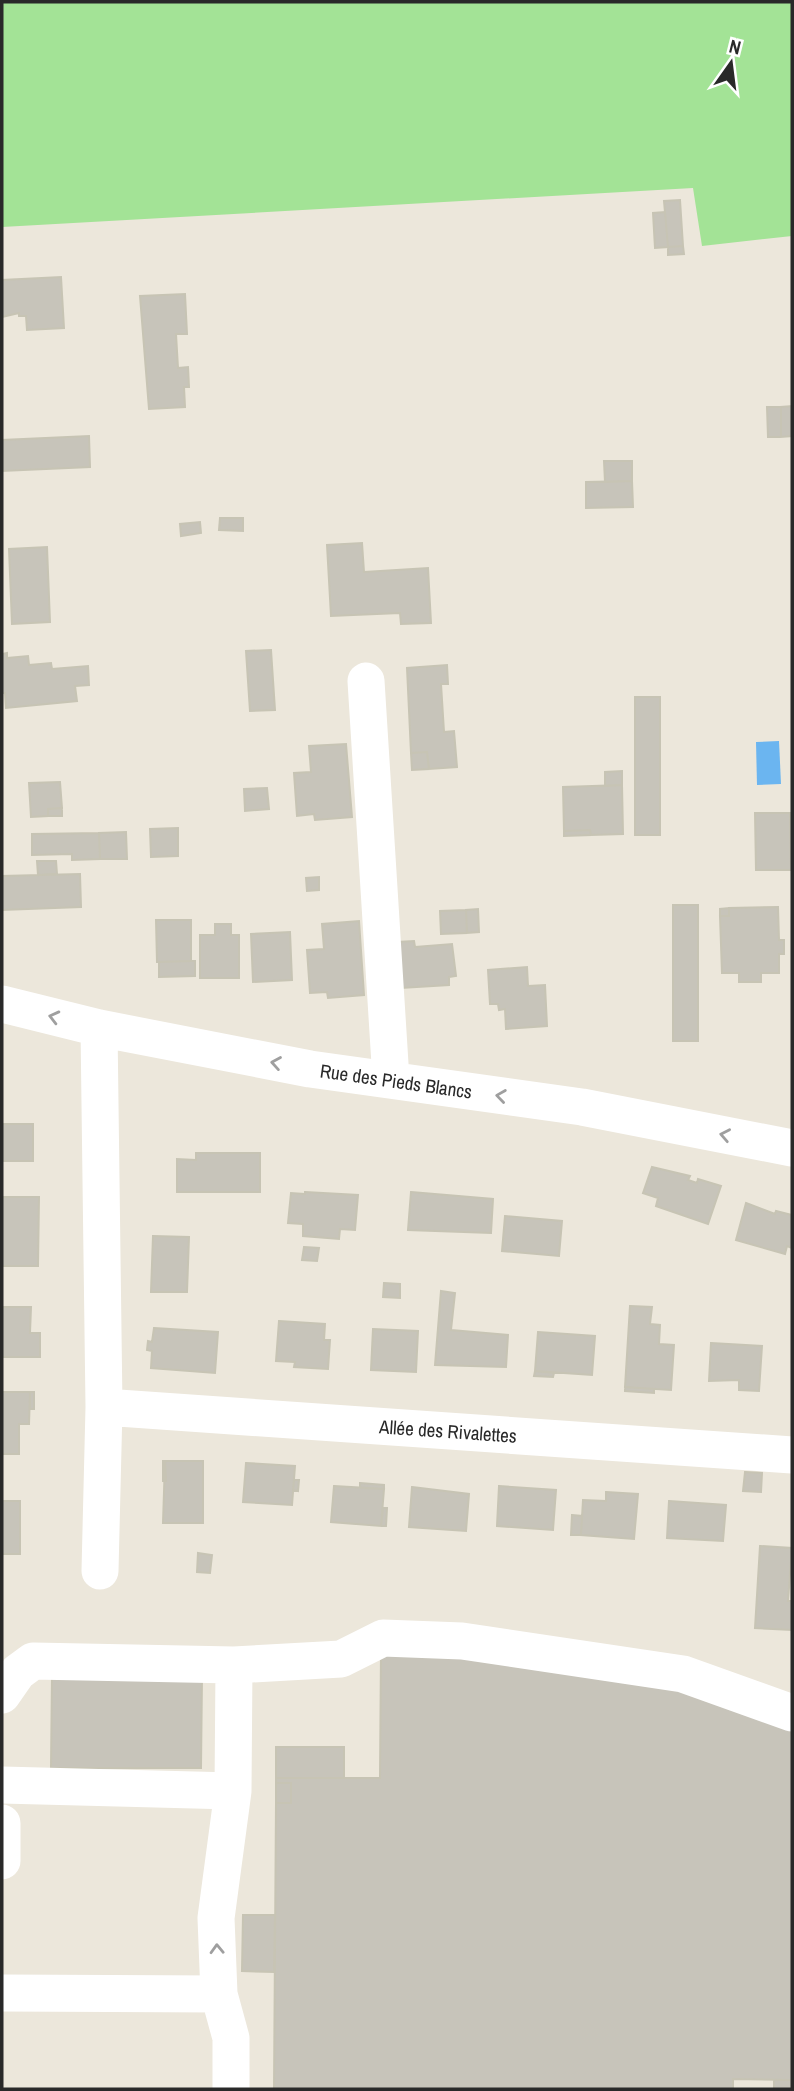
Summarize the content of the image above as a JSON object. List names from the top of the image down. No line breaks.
{"streets":{"street":["Rue des Pieds Blancs","Allée des Rivalettes"]},"one_way":["Rue des Pieds Blancs"],"north":"top"}
